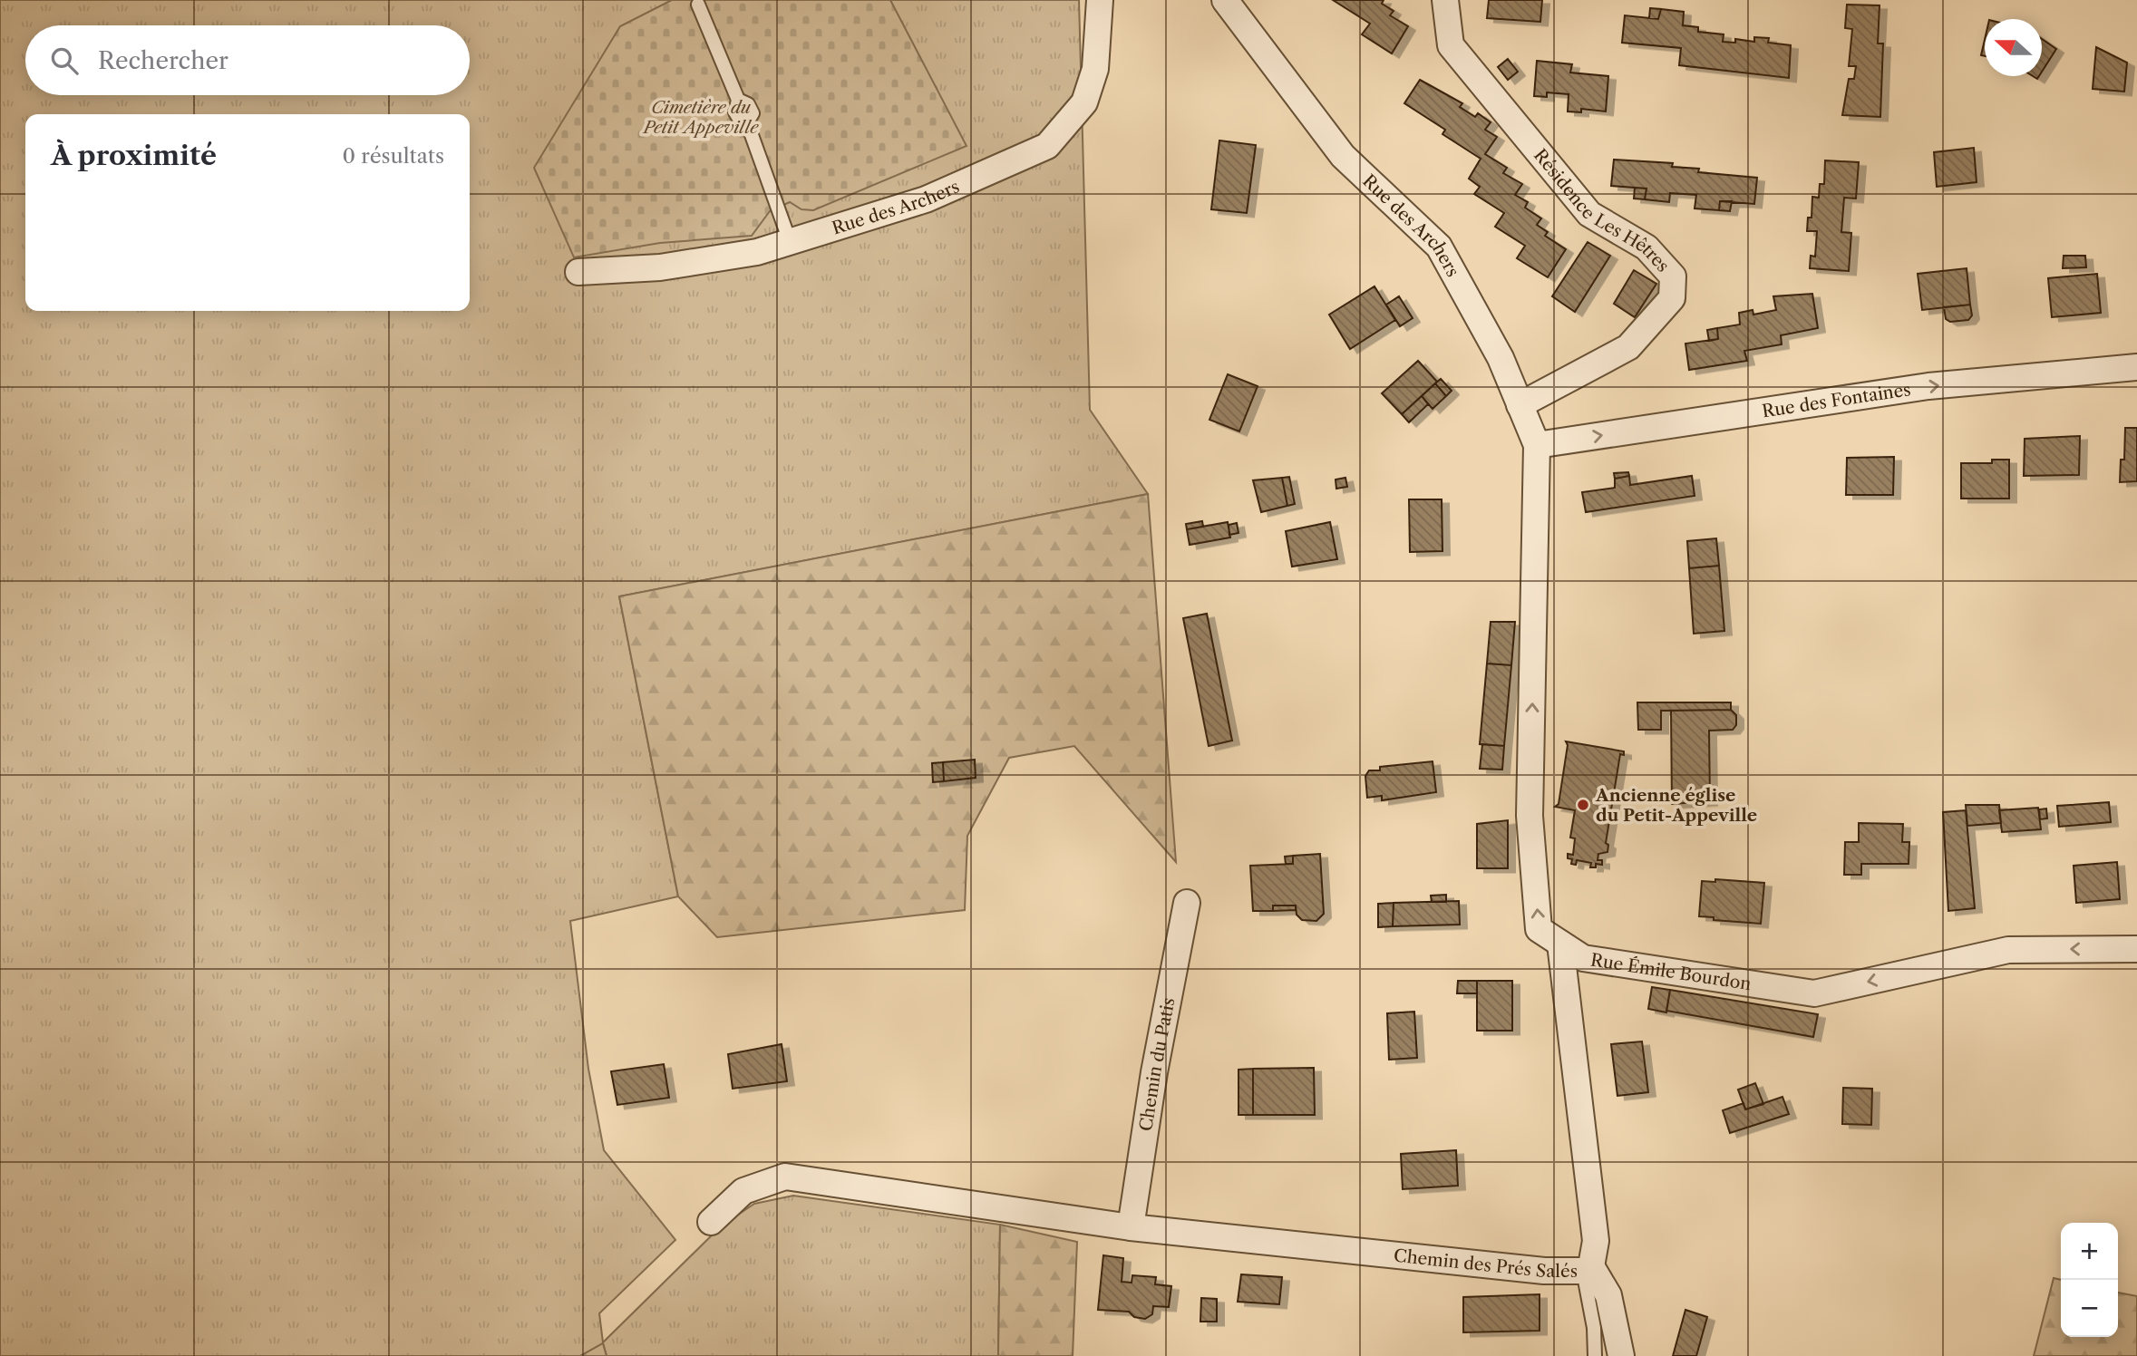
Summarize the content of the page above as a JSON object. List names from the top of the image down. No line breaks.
{"streets":{"street":["Rue des Archers","Résidence Les Hêtres","Rue des Fontaines","Rue Émile Bourdon","Chemin du Patis","Chemin des Prés Salés"]},"crossings":[["Rue des Archers","Résidence Les Hêtres"],["Rue des Archers","Rue des Fontaines"],["Rue des Archers","Rue Émile Bourdon"],["Rue des Fontaines","Rue Émile Bourdon"],["Rue Émile Bourdon","Chemin des Prés Salés"],["Chemin du Patis","Chemin des Prés Salés"]],"one_way":["Rue des Fontaines"],"parks":["Cimetière du Petit Appeville"],"places":["Ancienne église du Petit-Appeville"],"north":"left","page":{"search":"Rechercher","heading":["À proximité","0 résultats"],"map_buttons":["+","−"]}}
